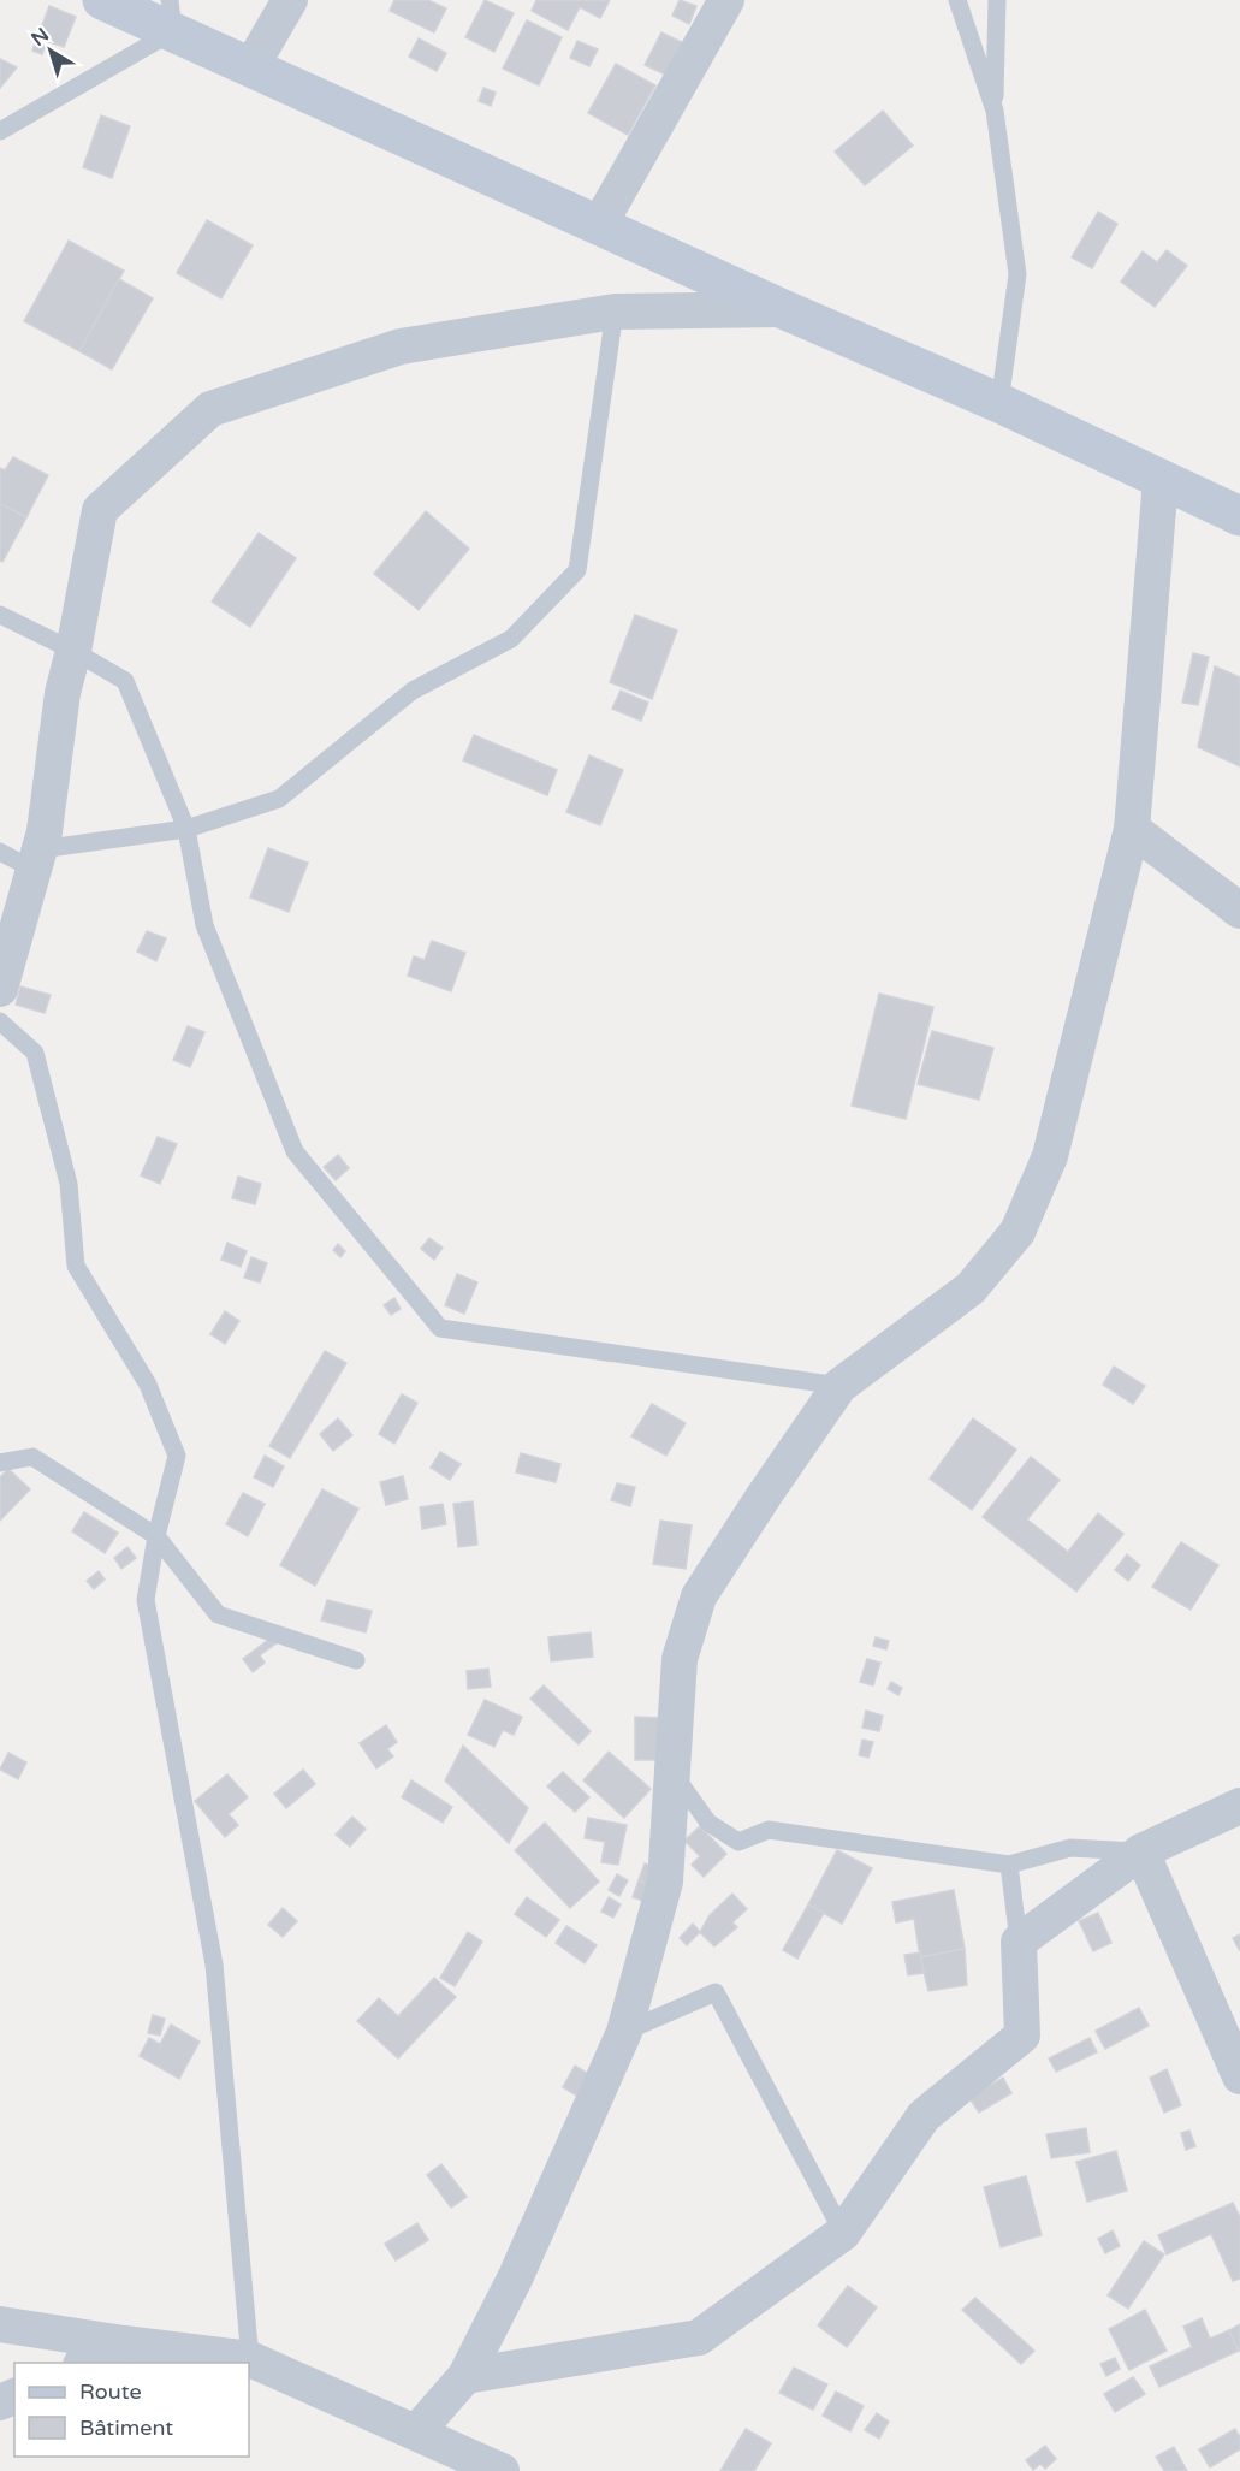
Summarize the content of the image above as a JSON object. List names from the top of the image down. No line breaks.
{"legend":["Route","Bâtiment"],"north":"top left"}
